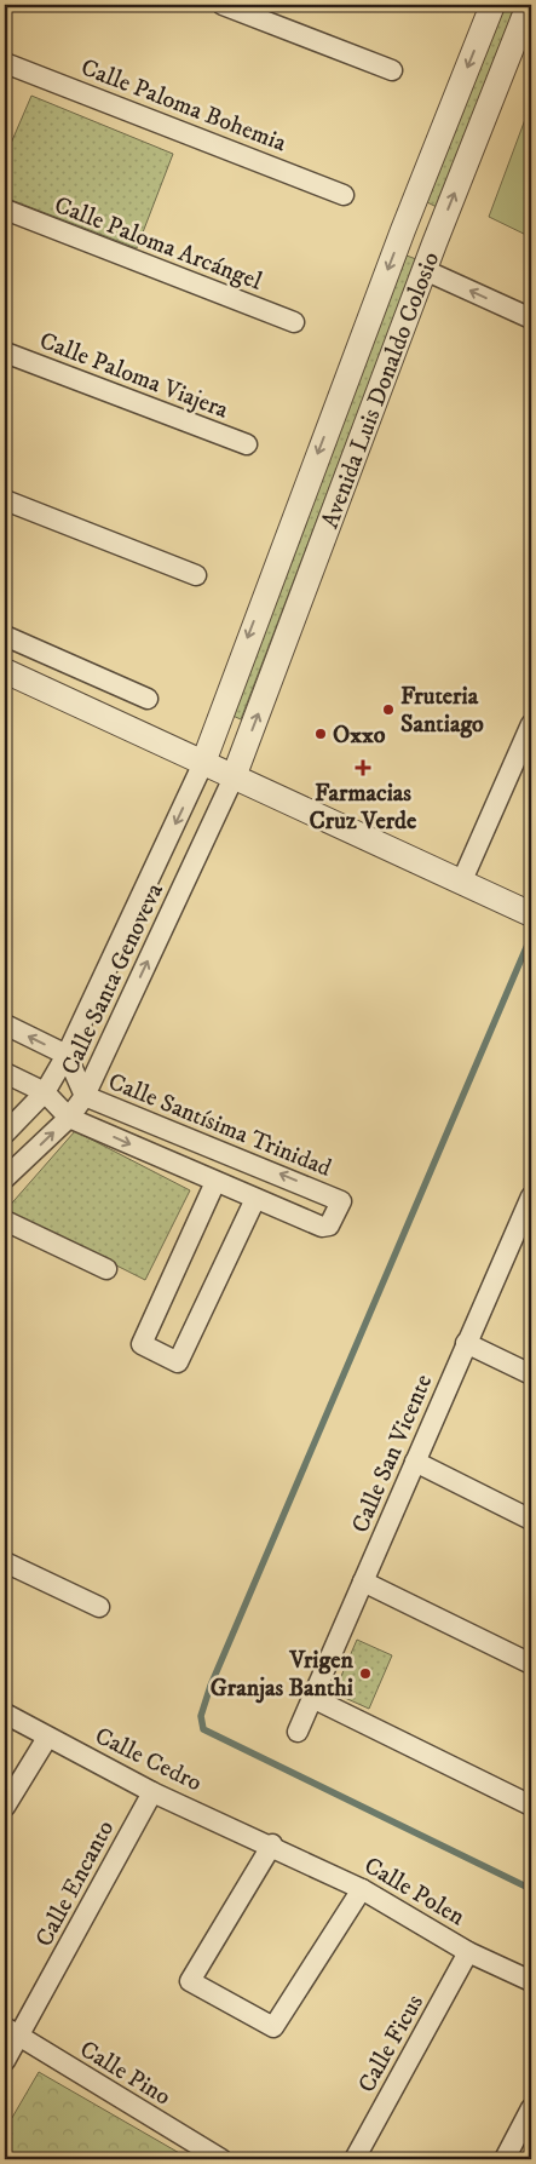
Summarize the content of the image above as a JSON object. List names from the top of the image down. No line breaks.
{"streets":{"street":["Calle Paloma Bohemia","Calle Paloma Arcángel","Calle Paloma Viajera","Avenida Luis Donaldo Colosio","Calle Santa Genoveva","Calle Santísima Trinidad","Calle San Vicente","Calle Cedro","Calle Encanto","Calle Polen","Calle Ficus","Calle Pino"]},"crossings":[["Avenida Luis Donaldo Colosio","Calle Santa Genoveva"],["Calle Santa Genoveva","Calle Santísima Trinidad"],["Calle Cedro","Calle Encanto"],["Calle Cedro","Calle Polen"],["Calle Encanto","Calle Pino"],["Calle Polen","Calle Ficus"]],"places":{"other":["Fruteria Santiago","Oxxo","Vrigen Granjas Banthi"],"health":["Farmacias Cruz Verde"]}}
